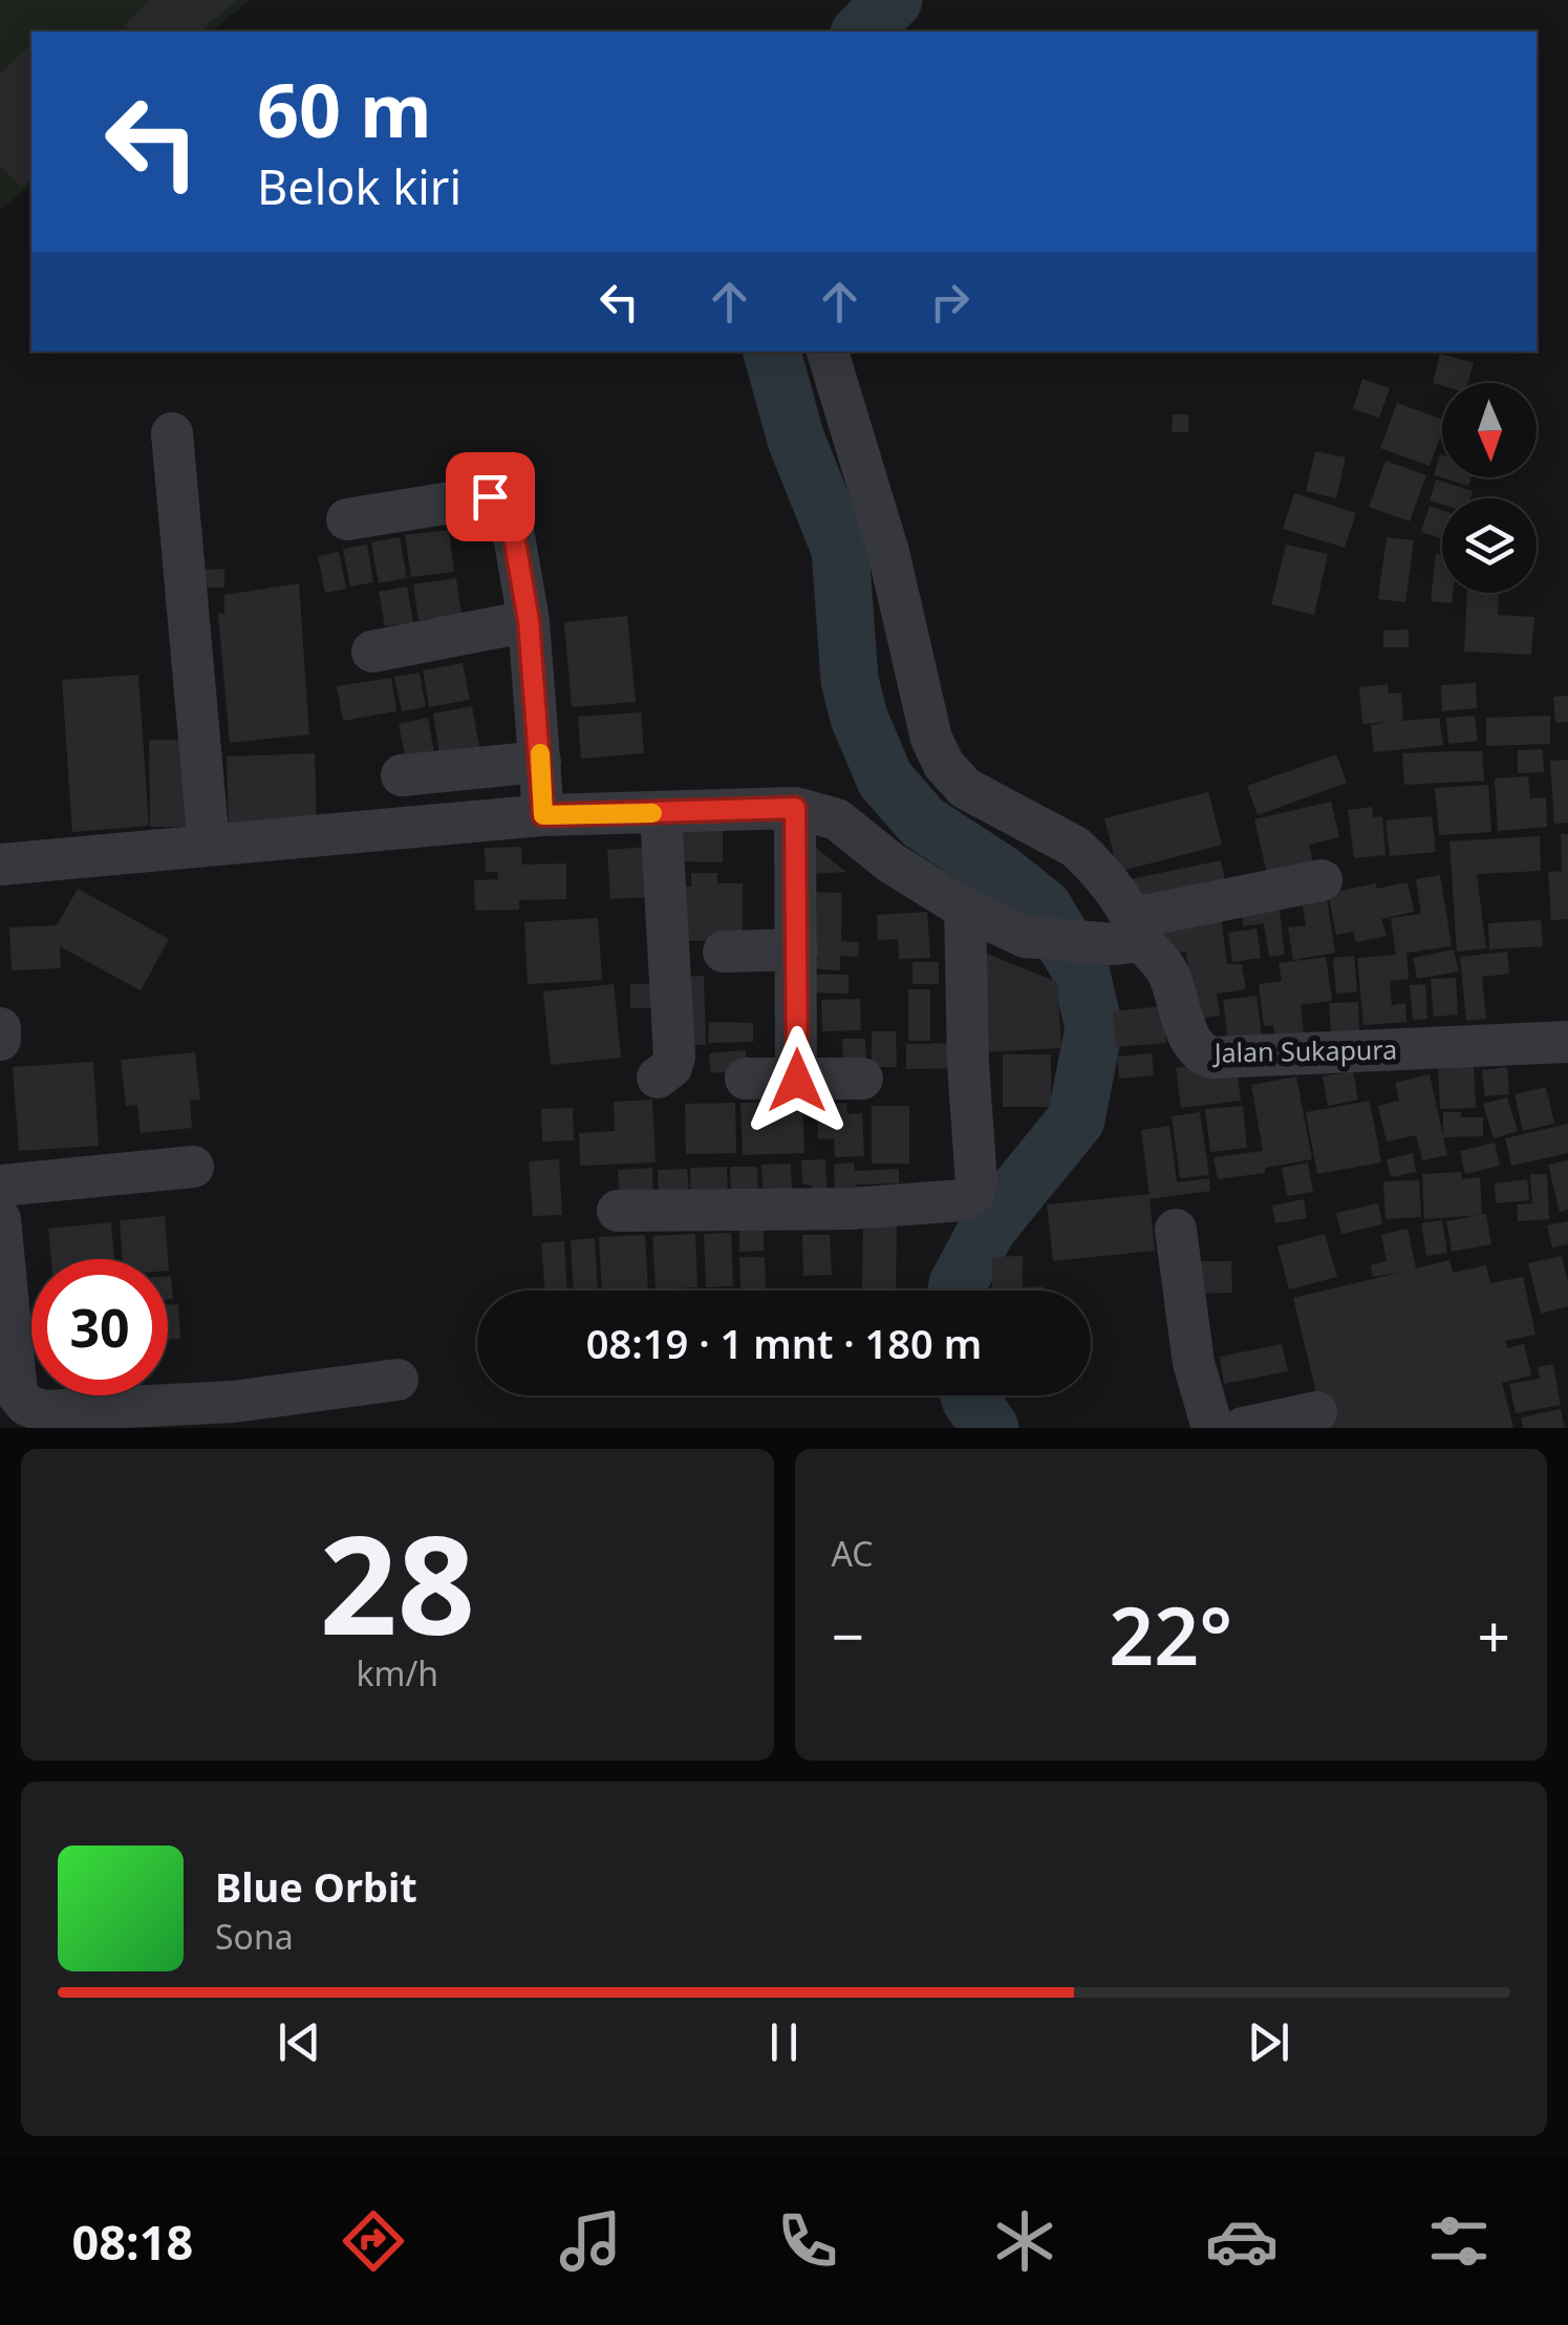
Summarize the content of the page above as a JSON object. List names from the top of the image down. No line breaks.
{"streets":{"street":["Jalan Sukapura"]},"north":"bottom","page":{"turn":["60 m","Belok kiri"],"limit":"30","trip":"08:19 · 1 mnt · 180 m","tile":[["28","km/h"],"AC"],"heat":["−","22°","+"],"song":["Blue Orbit","Sona"],"tabs":"08:18"}}
